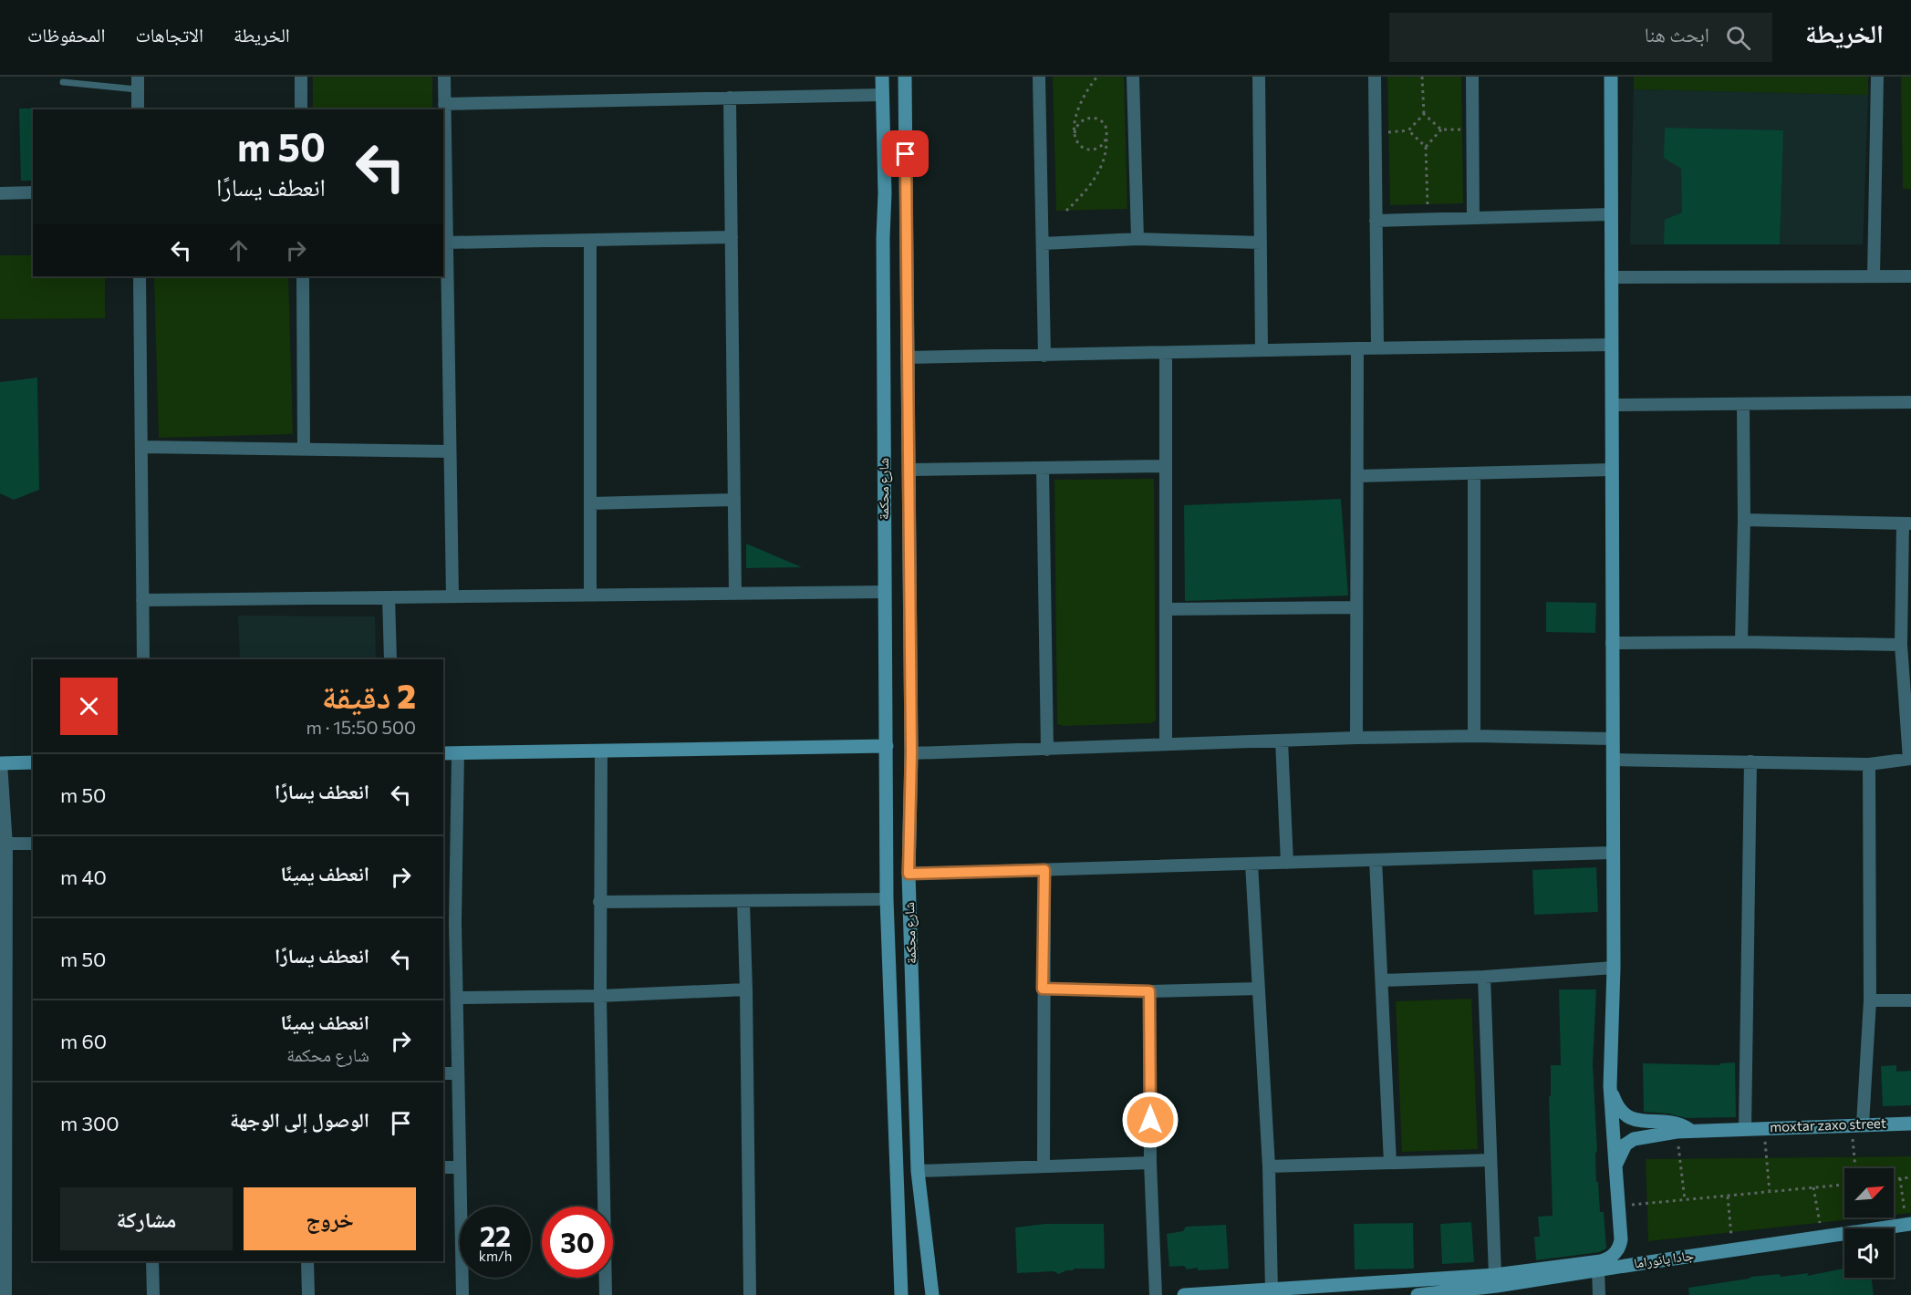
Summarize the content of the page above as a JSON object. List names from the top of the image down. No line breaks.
{"streets":{"main road":["شارع محكمة","moxtar zaxo street","جادا پانوراما"]},"north":"top right","page":{"header":"الخريطة","search":"ابحث هنا","nav":["الخريطة","الاتجاهات","المحفوظات"],"turn":["50 m","انعطف يسارًا"],"heading":["2 دقيقة","500 m · 15:50"],"list":[{"name":"انعطف يسارًا","value":"50 m"},{"name":"انعطف يمينًا","value":"40 m"},{"name":"انعطف يسارًا","value":"50 m"},{"name":"انعطف يمينًا","note":"شارع محكمة","value":"60 m"},{"name":"الوصول إلى الوجهة","value":"300 m"}],"buttons":["خروج","مشاركة"],"speed":"22 km/h","limit":"30"}}
